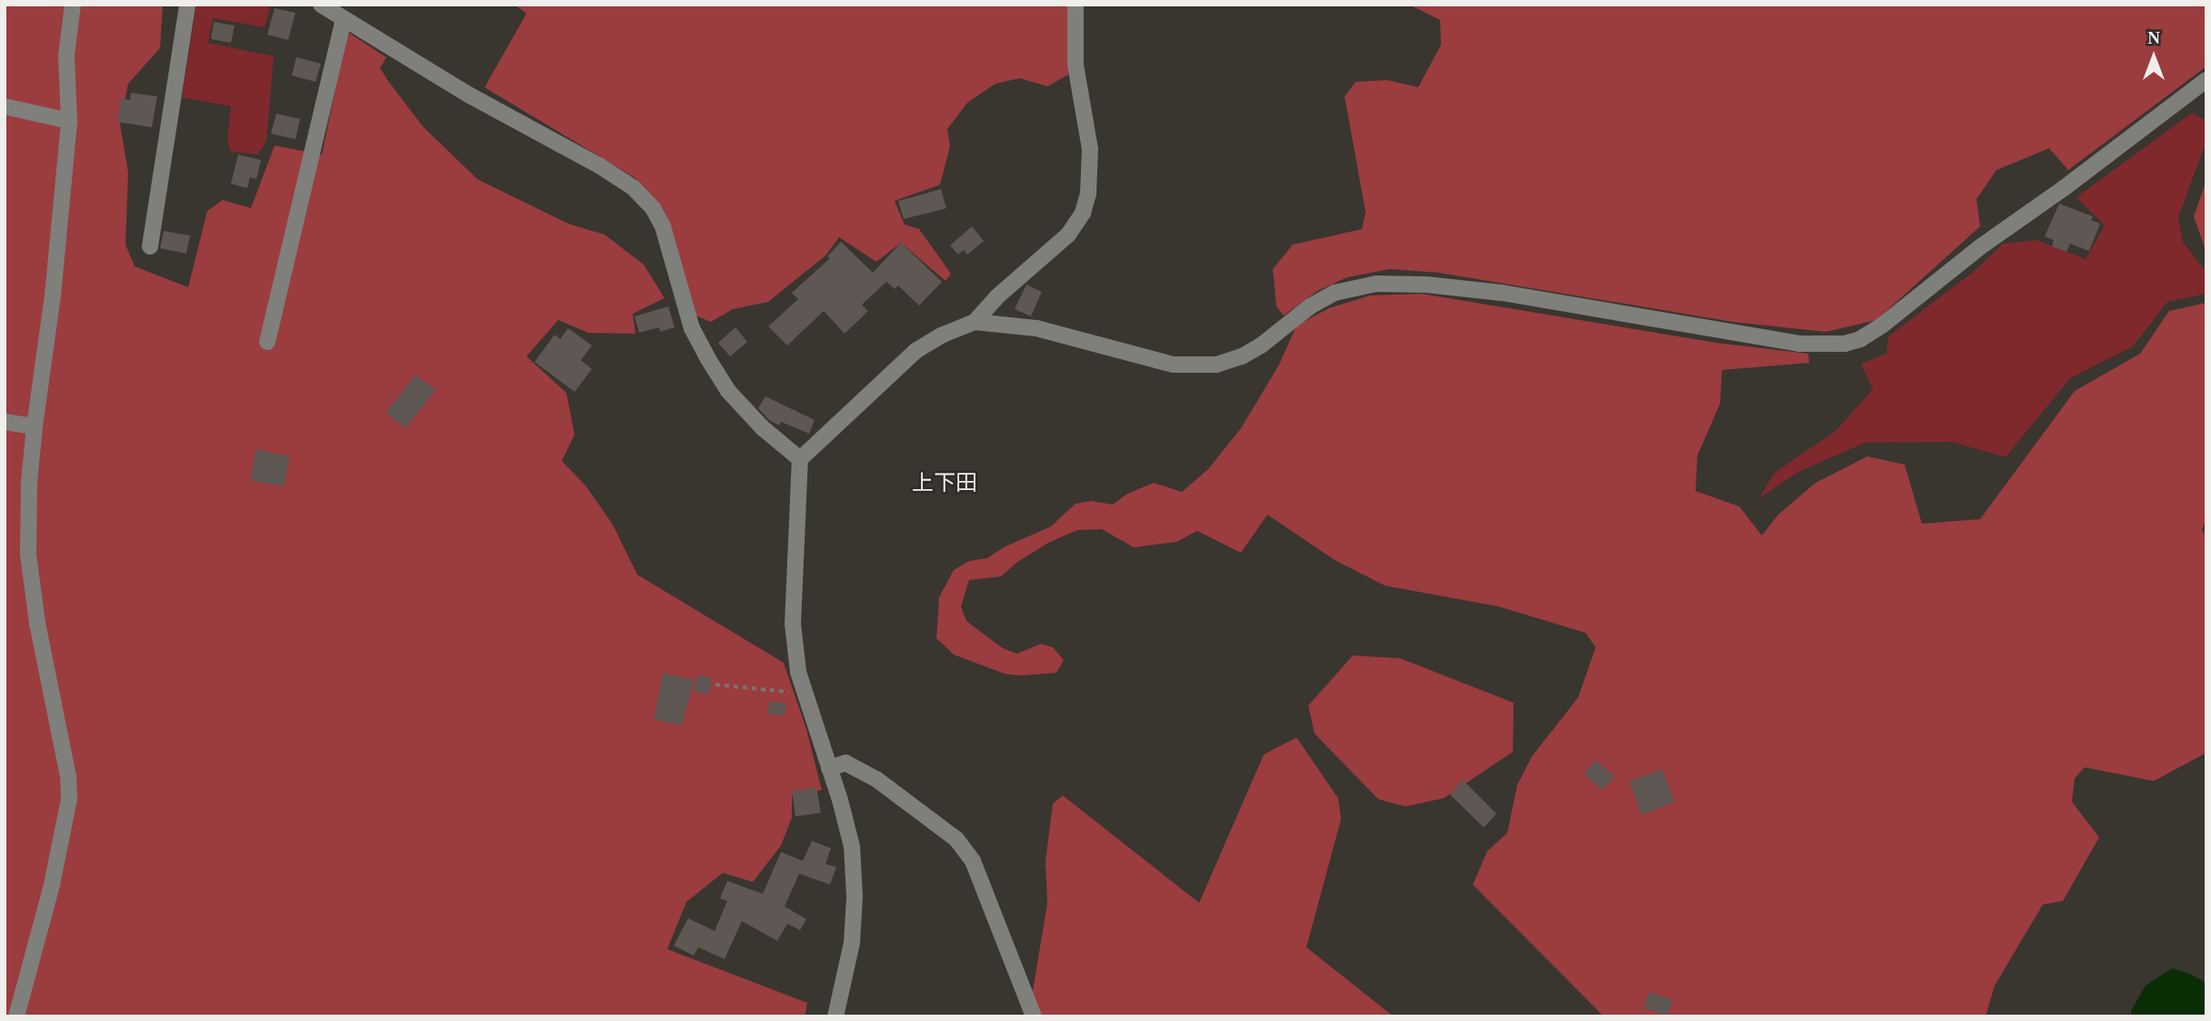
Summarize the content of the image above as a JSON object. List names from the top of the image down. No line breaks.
{"districts":["上下田"],"north":"top"}
